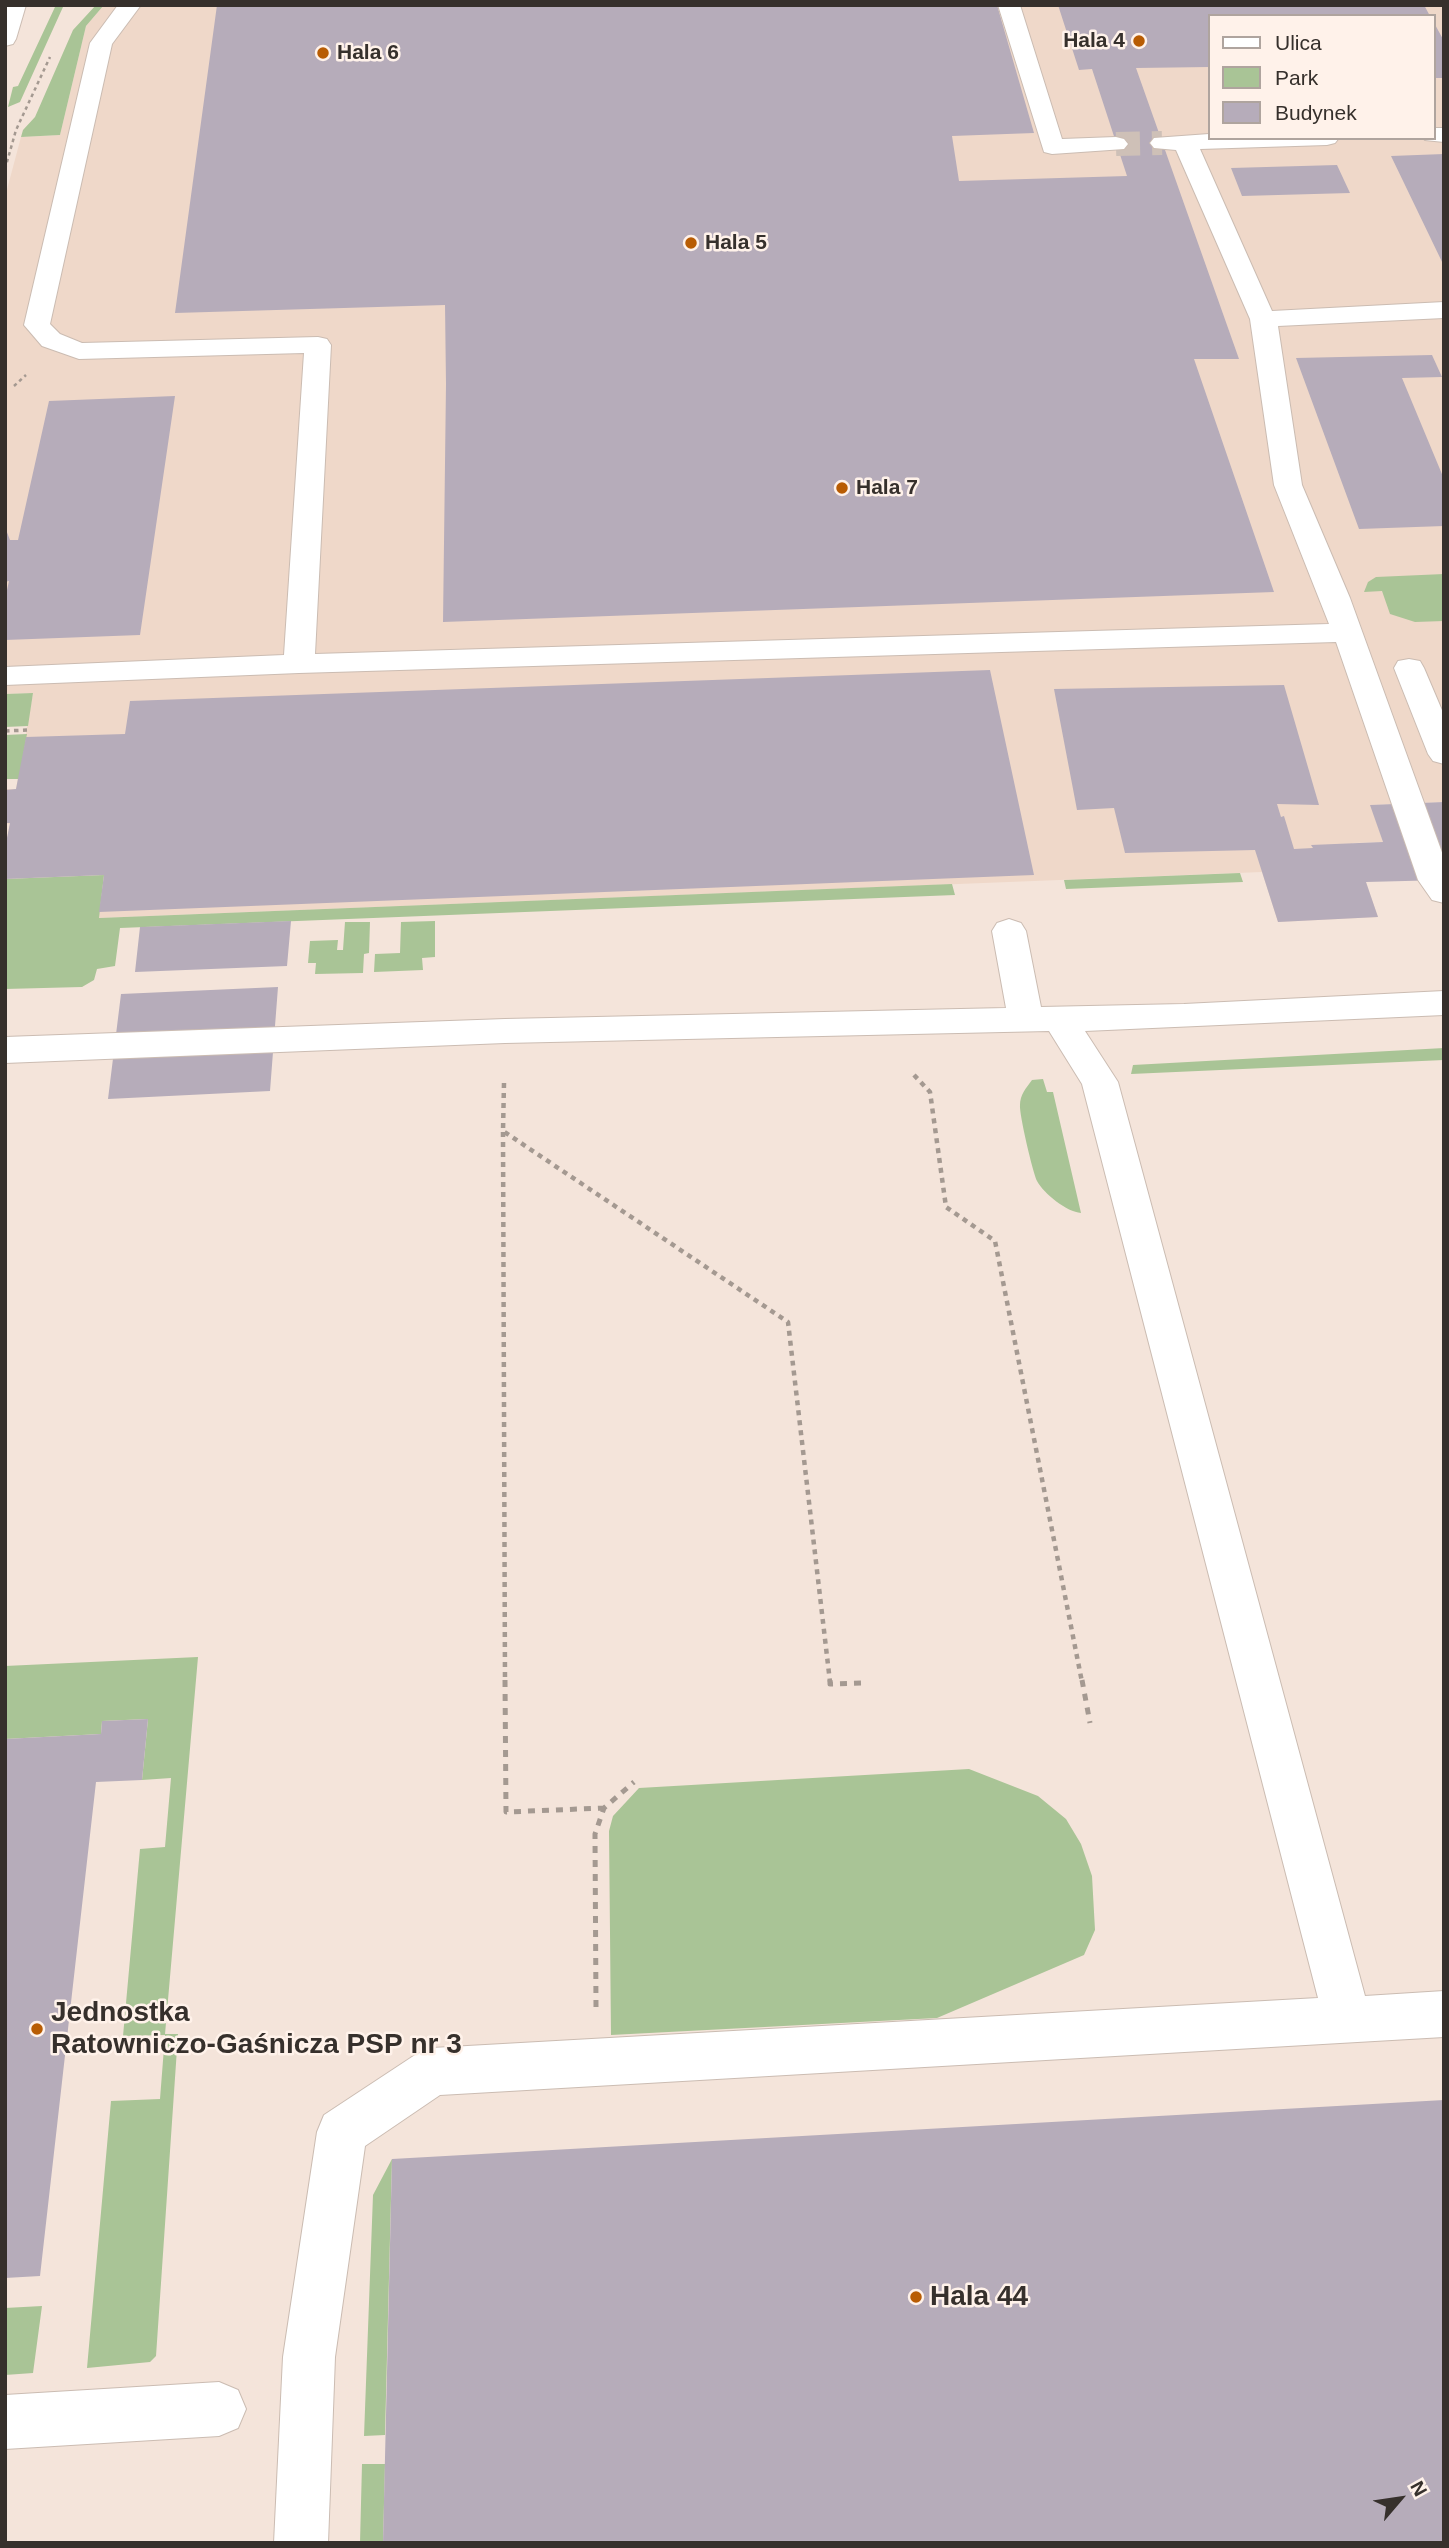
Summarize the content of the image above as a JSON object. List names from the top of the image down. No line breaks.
{"places":["Hala 4","Hala 6","Hala 5","Hala 7","Jednostka Ratowniczo-Gaśnicza PSP nr 3","Hala 44"],"legend":["Ulica","Park","Budynek"],"north":"top right"}
